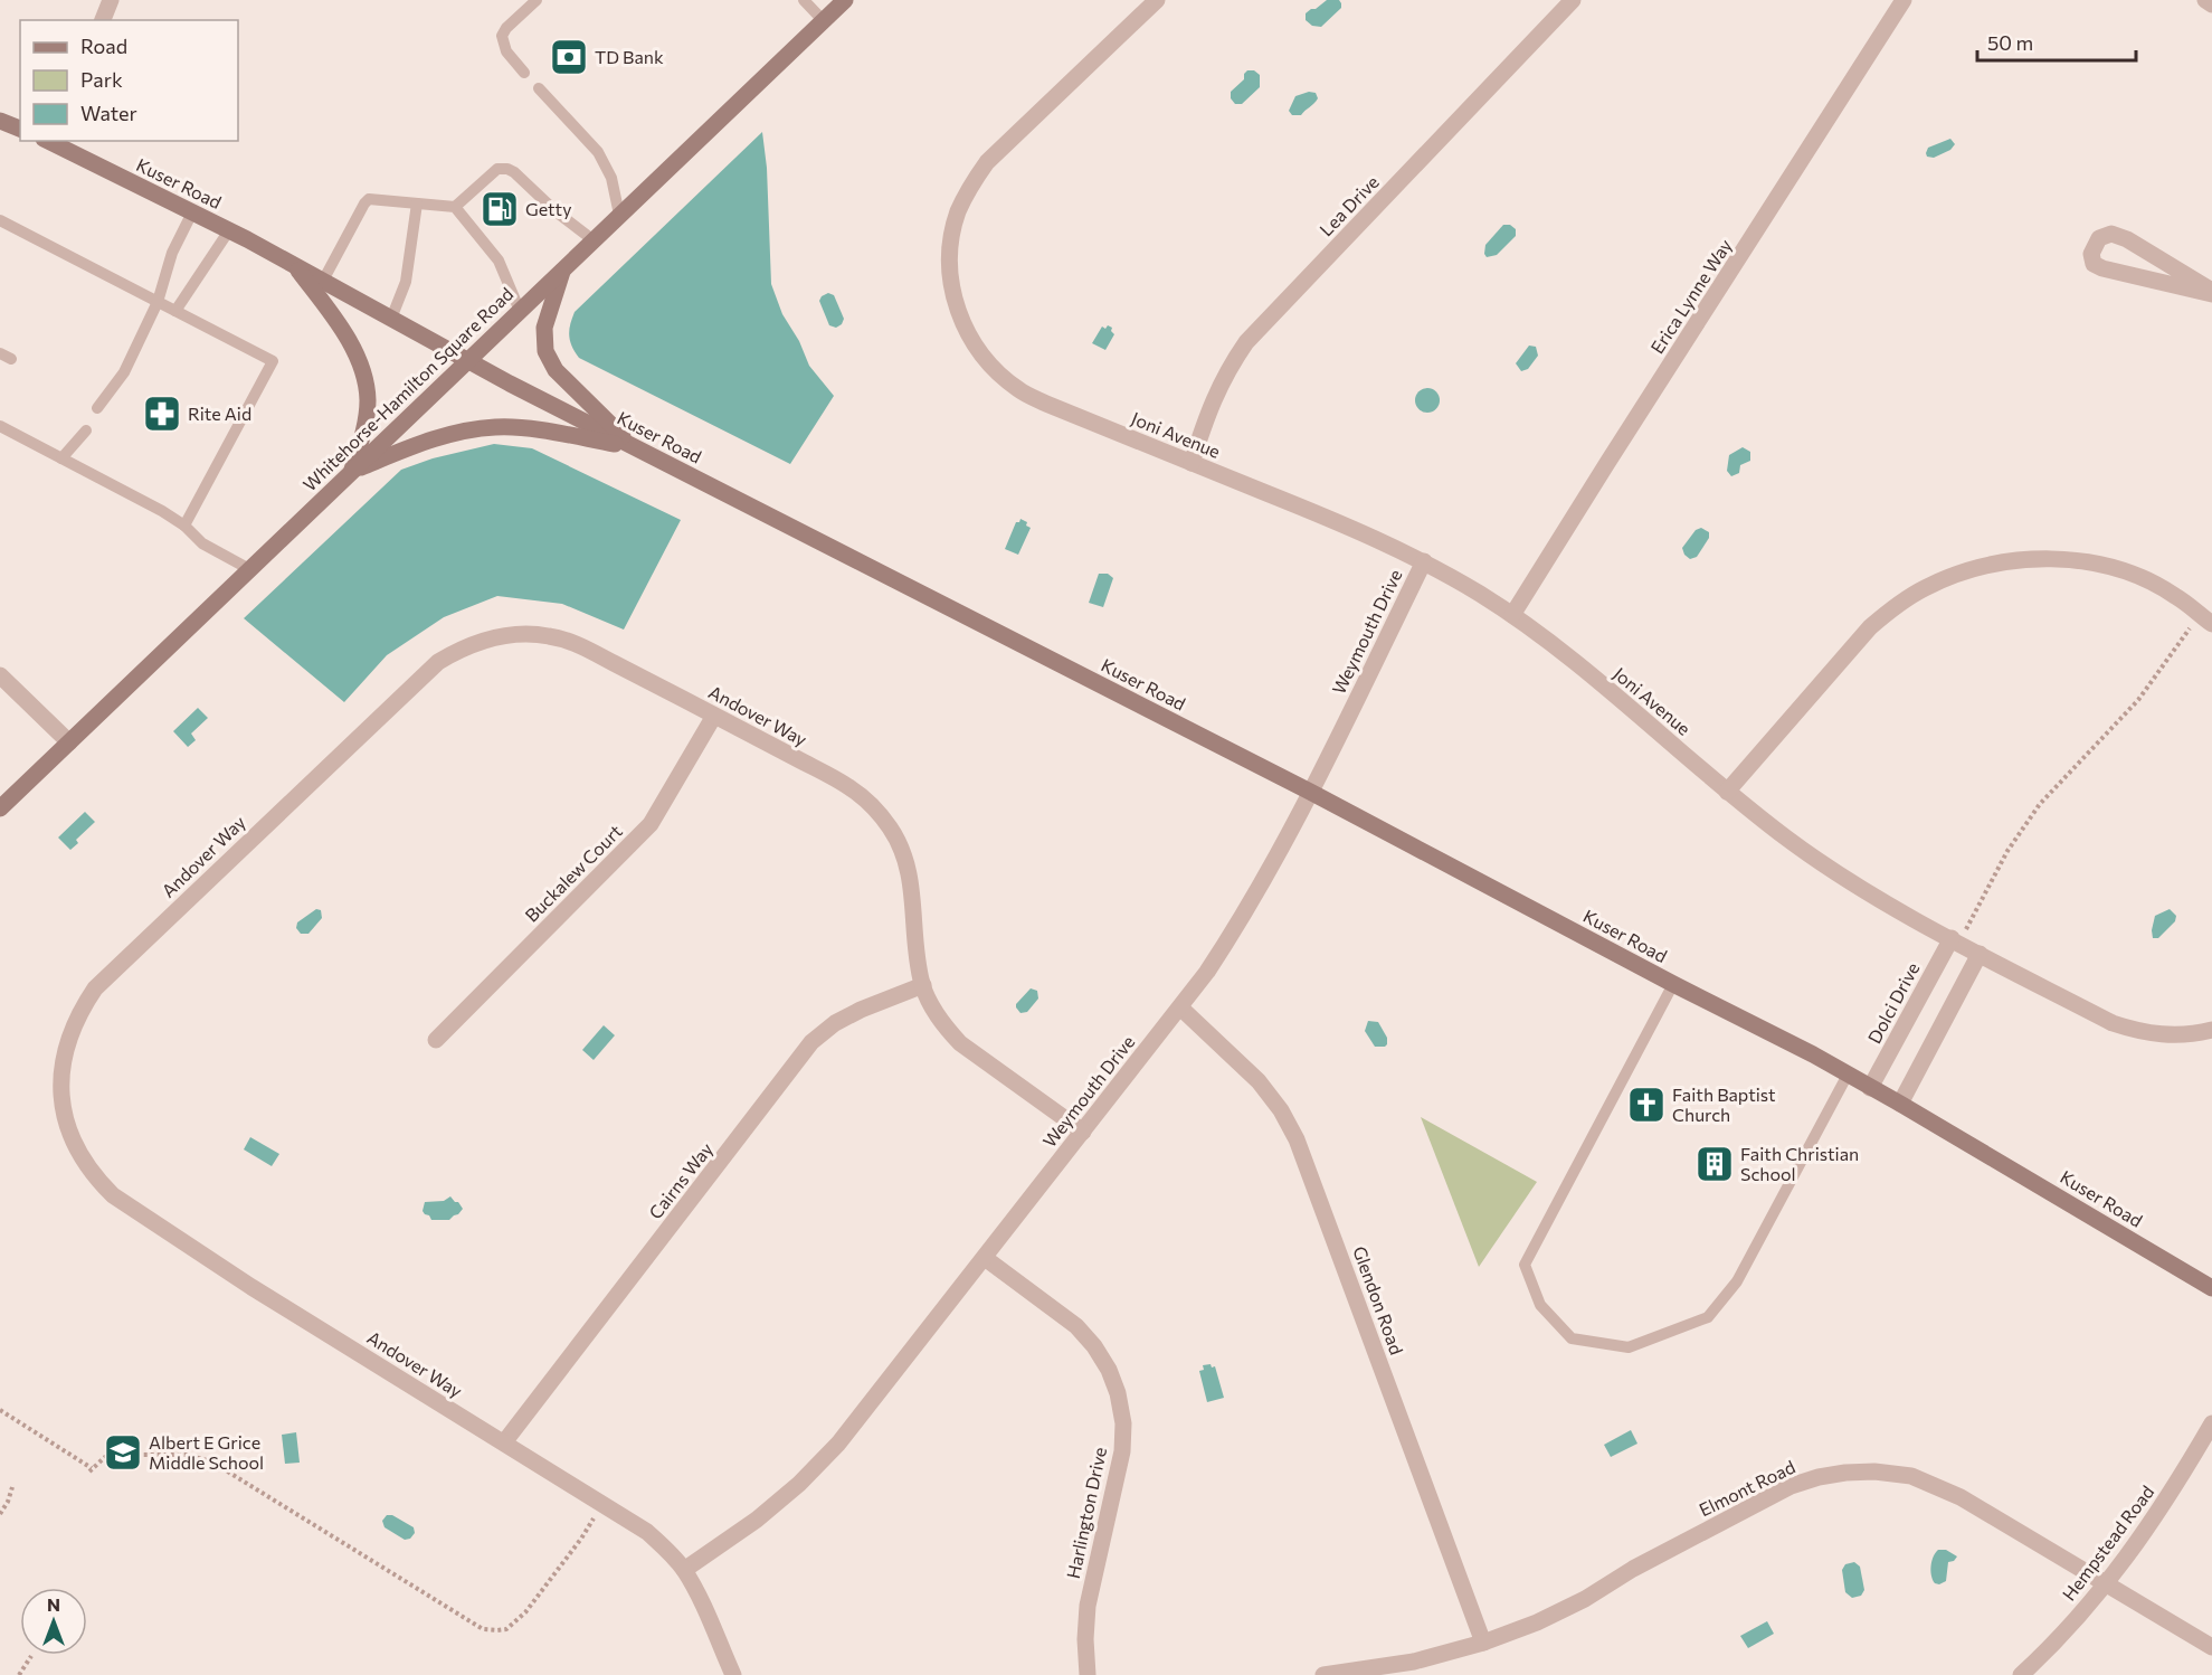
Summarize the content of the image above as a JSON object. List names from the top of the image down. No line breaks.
{"streets":{"street":["Kuser Road","Lea Drive","Erica Lynne Way","Whitehorse-Hamilton Square Road","Joni Avenue","Weymouth Drive","Andover Way","Buckalew Court","Dolci Drive","Cairns Way","Glendon Road","Elmont Road","Harlington Drive","Hempstead Road"]},"crossings":[["Kuser Road","Whitehorse-Hamilton Square Road"],["Kuser Road","Weymouth Drive"],["Kuser Road","Dolci Drive"],["Lea Drive","Joni Avenue"],["Erica Lynne Way","Joni Avenue"],["Joni Avenue","Weymouth Drive"],["Joni Avenue","Dolci Drive"],["Weymouth Drive","Andover Way"],["Weymouth Drive","Glendon Road"],["Weymouth Drive","Harlington Drive"],["Andover Way","Buckalew Court"],["Andover Way","Cairns Way"],["Glendon Road","Elmont Road"],["Elmont Road","Hempstead Road"]],"places":{"bank":["TD Bank"],"fuel station":["Getty"],"pharmacy":["Rite Aid"],"church":["Faith Baptist Church"],"building":["Faith Christian School"],"school or university":["Albert E Grice Middle School"]},"legend":["Road","Park","Water"],"scale_bar":"50 m","north":"top"}
